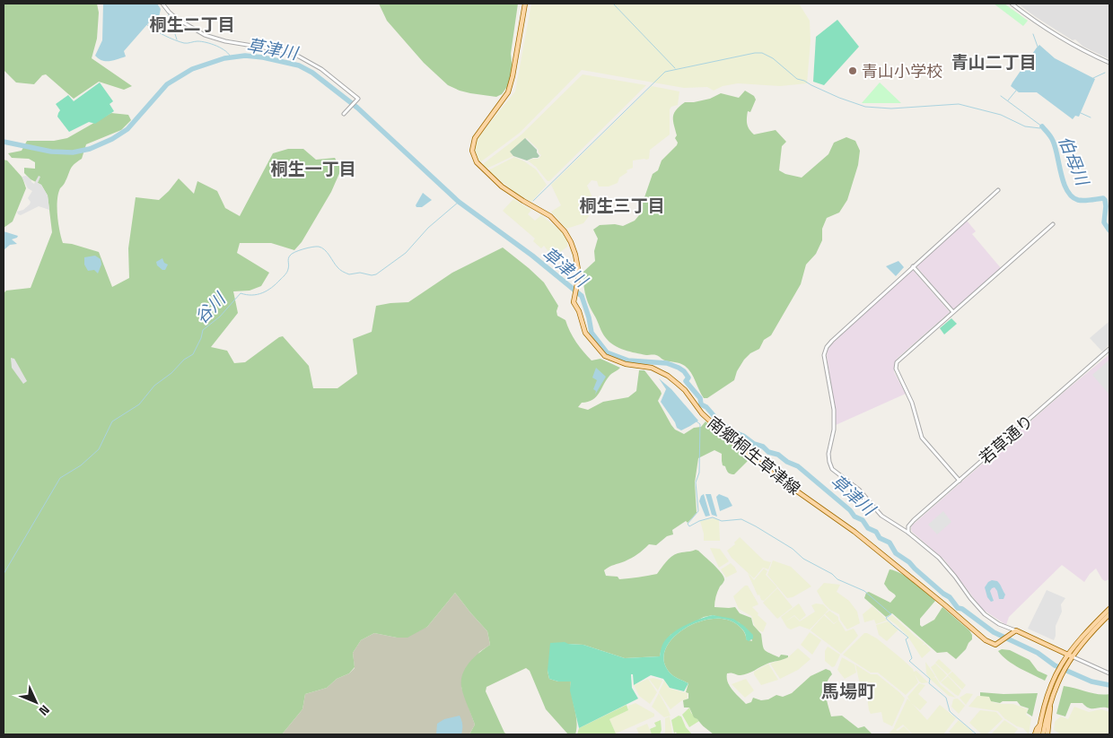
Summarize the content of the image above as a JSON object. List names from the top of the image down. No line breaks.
{"streets":{"main road":["南郷桐生草津線"],"street":["若草通り"]},"districts":["桐生二丁目","青山二丁目","桐生一丁目","桐生三丁目","馬場町"],"water":["草津川","伯母川","谷川"],"places":["青山小学校"],"north":"bottom right"}
